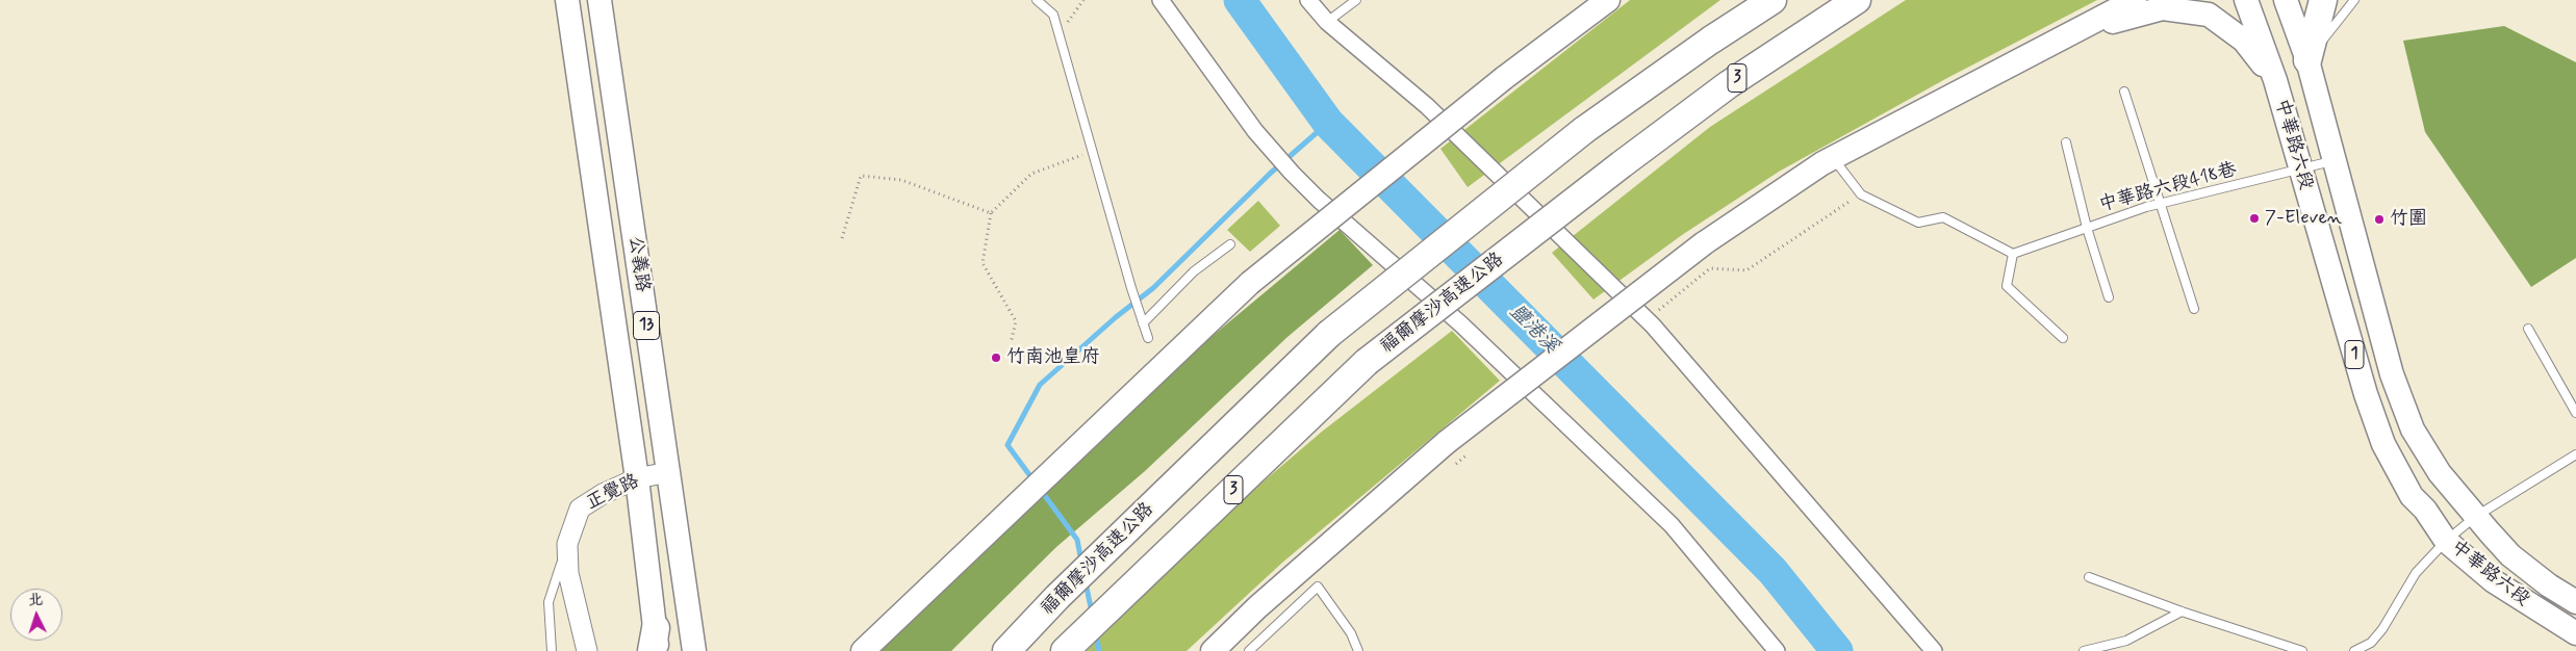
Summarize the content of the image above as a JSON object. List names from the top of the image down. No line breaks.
{"streets":{"highway":["3","福爾摩沙高速公路"],"main road":["中華路六段","公義路","13","1"],"street":["正覺路"],"lane":["中華路六段418巷"]},"crossings":[["中華路六段","中華路六段418巷"],["公義路","正覺路"]],"water":["鹽港溪"],"places":["7-Eleven","竹圍","竹南池皇府"],"north":"top"}
